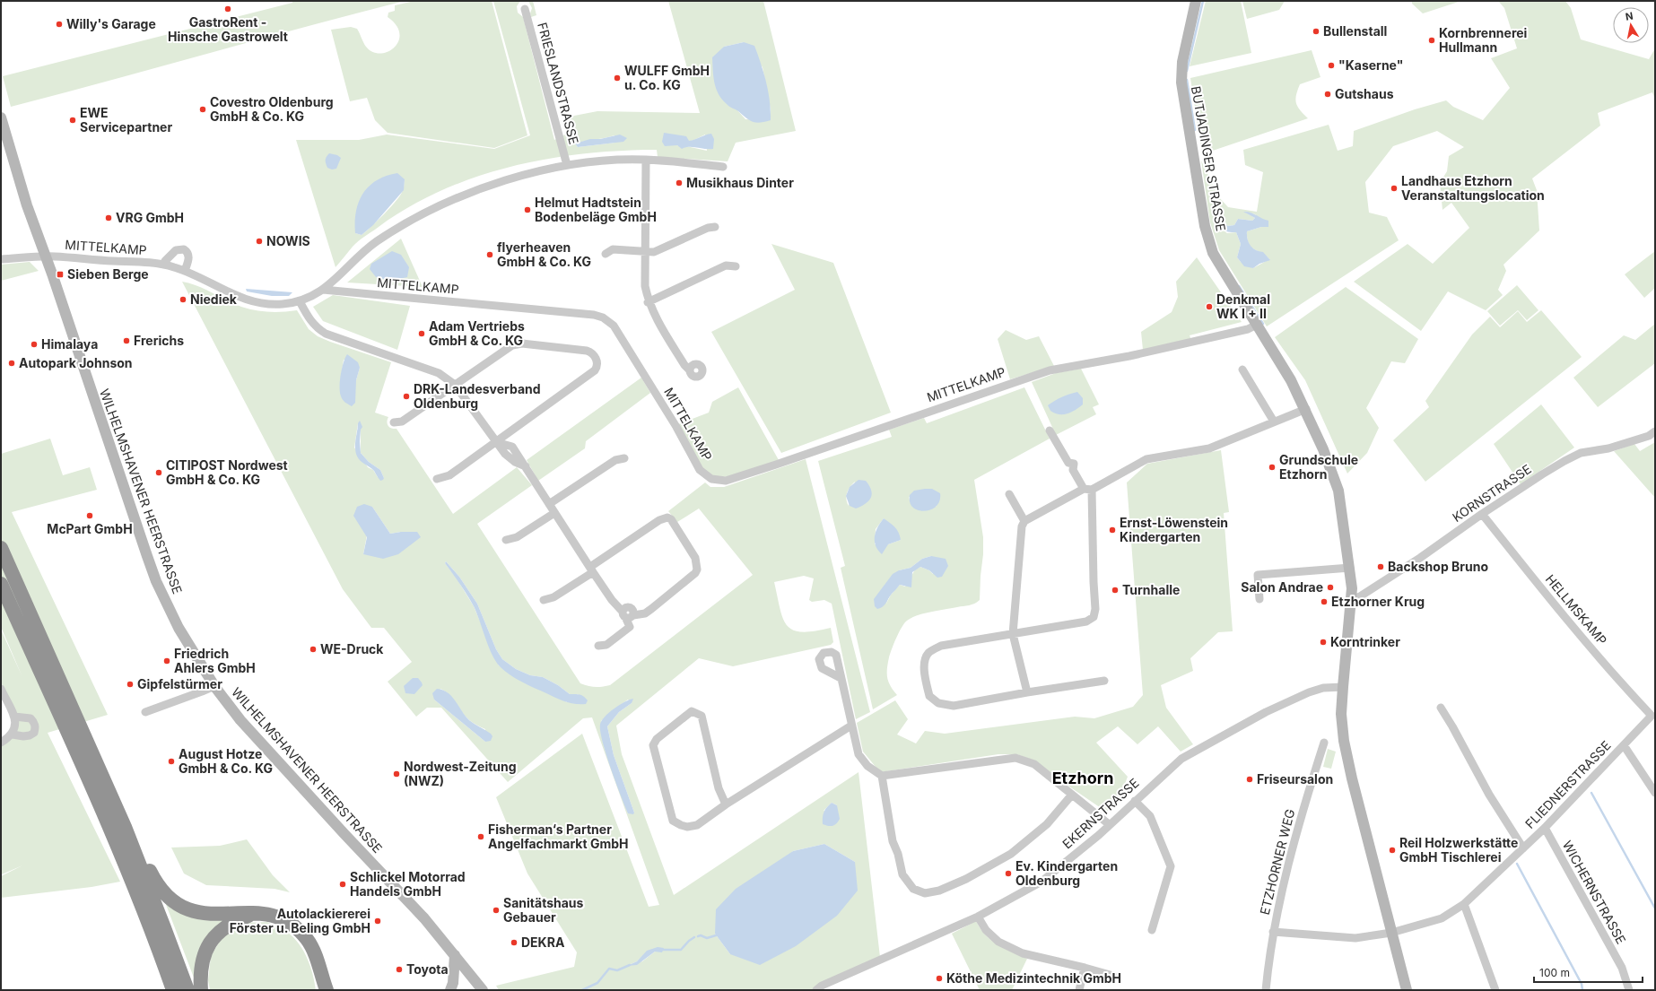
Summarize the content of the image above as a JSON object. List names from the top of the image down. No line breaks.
{"streets":{"street":["FRIESLANDSTRASSE","BUTJADINGER STRASSE","MITTELKAMP","WILHELMSHAVENER HEERSTRASSE","KORNSTRASSE","HELLMSKAMP","FLIEDNERSTRASSE","EKERNSTRASSE","ETZHORNER WEG","WICHERNSTRASSE"]},"crossings":[["BUTJADINGER STRASSE","MITTELKAMP"],["BUTJADINGER STRASSE","KORNSTRASSE"],["BUTJADINGER STRASSE","FLIEDNERSTRASSE"],["BUTJADINGER STRASSE","EKERNSTRASSE"],["MITTELKAMP","WILHELMSHAVENER HEERSTRASSE"],["KORNSTRASSE","HELLMSKAMP"],["HELLMSKAMP","FLIEDNERSTRASSE"],["FLIEDNERSTRASSE","ETZHORNER WEG"],["FLIEDNERSTRASSE","WICHERNSTRASSE"]],"districts":["Etzhorn"],"places":{"other":["GastroRent - Hinsche Gastrowelt","Willy's Garage","Bullenstall","Kornbrennerei Hullmann","\"Kaserne\"","WULFF GmbH u. Co. KG","Gutshaus","Covestro Oldenburg GmbH & Co. KG","EWE Servicepartner","Musikhaus Dinter","Landhaus Etzhorn Veranstaltungslocation","Helmut Hadtstein Bodenbeläge GmbH","VRG GmbH","NOWIS","flyerheaven GmbH & Co. KG","Niediek","Denkmal WK I + II","Adam Vertriebs GmbH & Co. KG","Frerichs","Himalaya","Autopark Johnson","DRK-Landesverband Oldenburg","Grundschule Etzhorn","CITIPOST Nordwest GmbH & Co. KG","McPart GmbH","Ernst-Löwenstein Kindergarten","Backshop Bruno","Salon Andrae","Turnhalle","Etzhorner Krug","Korntrinker","WE-Druck","Friedrich Ahlers GmbH","Gipfelstürmer","August Hotze GmbH & Co. KG","Nordwest-Zeitung (NWZ)","Friseursalon","Fisherman‘s Partner Angelfachmarkt GmbH","Reil Holzwerkstätte GmbH Tischlerei","Ev. Kindergarten Oldenburg","Schlickel Motorrad Handels GmbH","Sanitätshaus Gebauer","Autolackiererei Förster u. Beling GmbH","DEKRA","Toyota","Köthe Medizintechnik GmbH"],"transit":["Sieben Berge"]},"scale_bar":"100 m","north":"top"}
